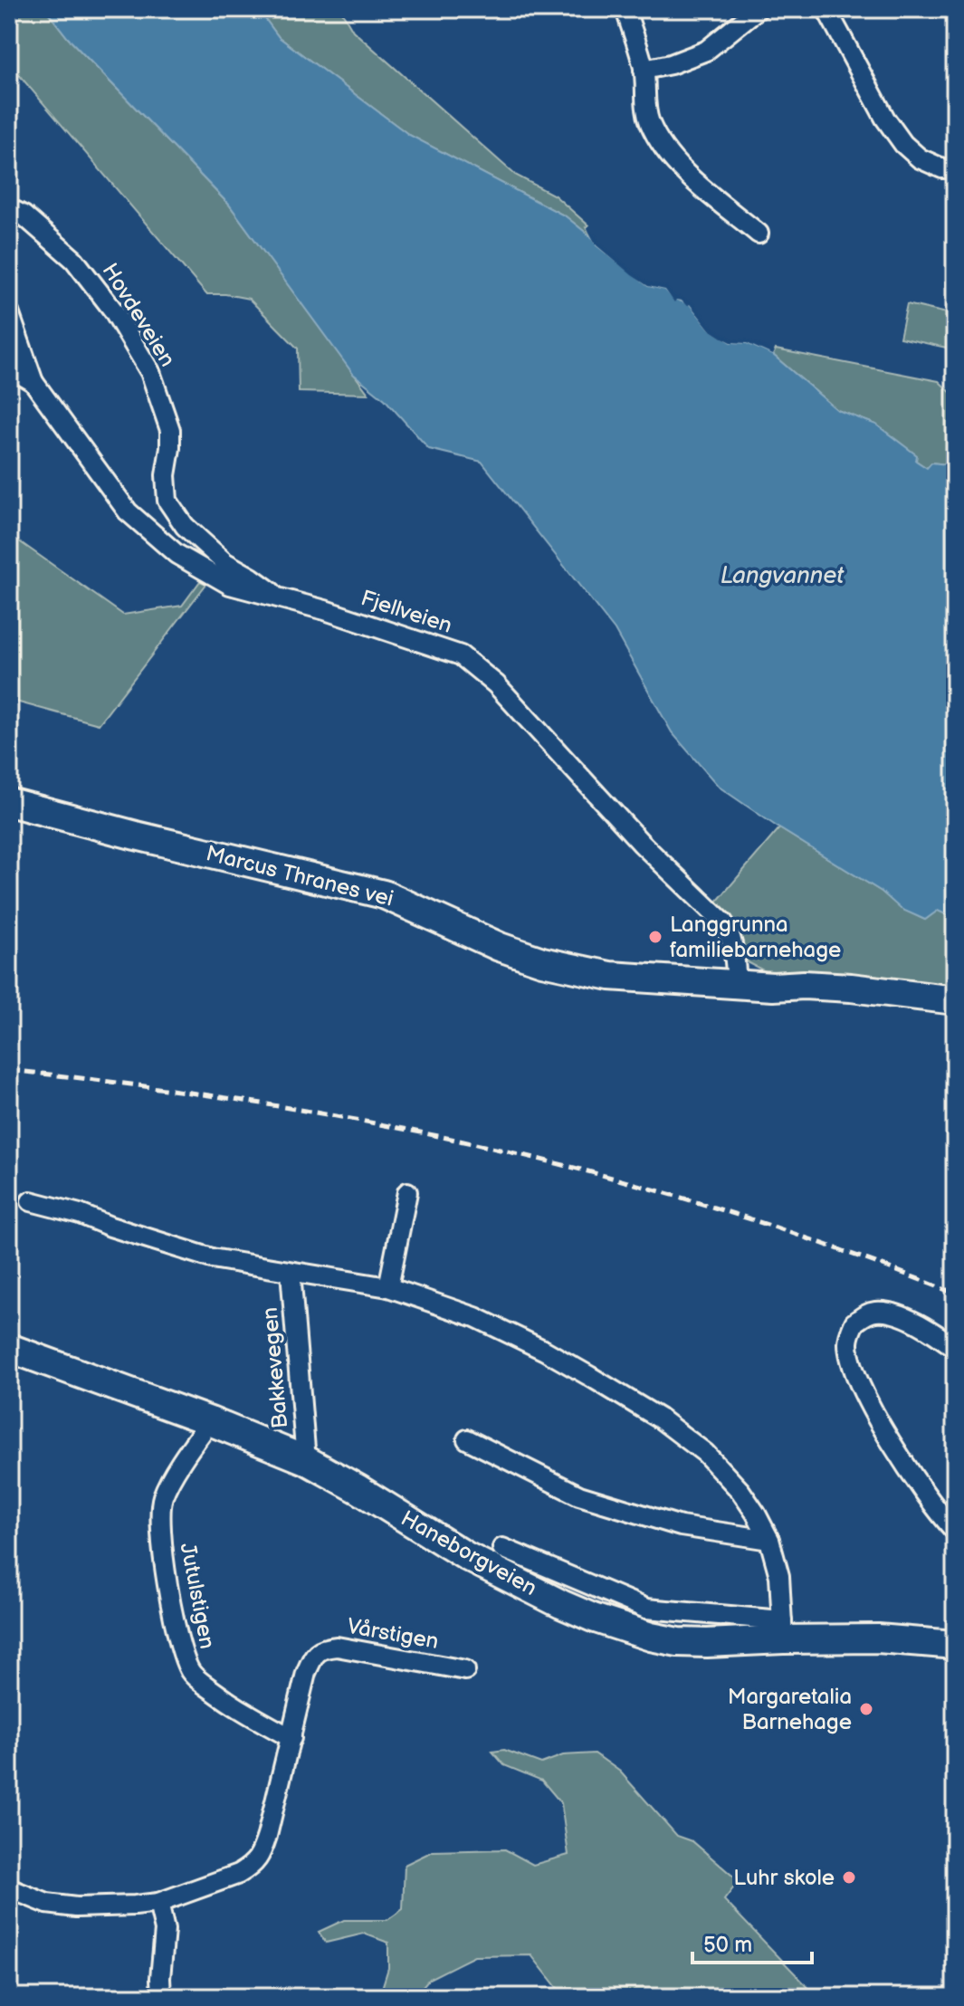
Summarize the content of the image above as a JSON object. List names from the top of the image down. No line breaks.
{"streets":{"street":["Hovdeveien","Fjellveien","Marcus Thranes vei","Bakkevegen","Haneborgveien","Jutulstigen","Vårstigen"]},"crossings":[["Hovdeveien","Fjellveien"],["Fjellveien","Marcus Thranes vei"],["Bakkevegen","Haneborgveien"],["Haneborgveien","Jutulstigen"],["Jutulstigen","Vårstigen"]],"water":["Langvannet"],"places":["Langgrunna familiebarnehage","Margaretalia Barnehage","Luhr skole"],"scale_bar":"50 m"}
